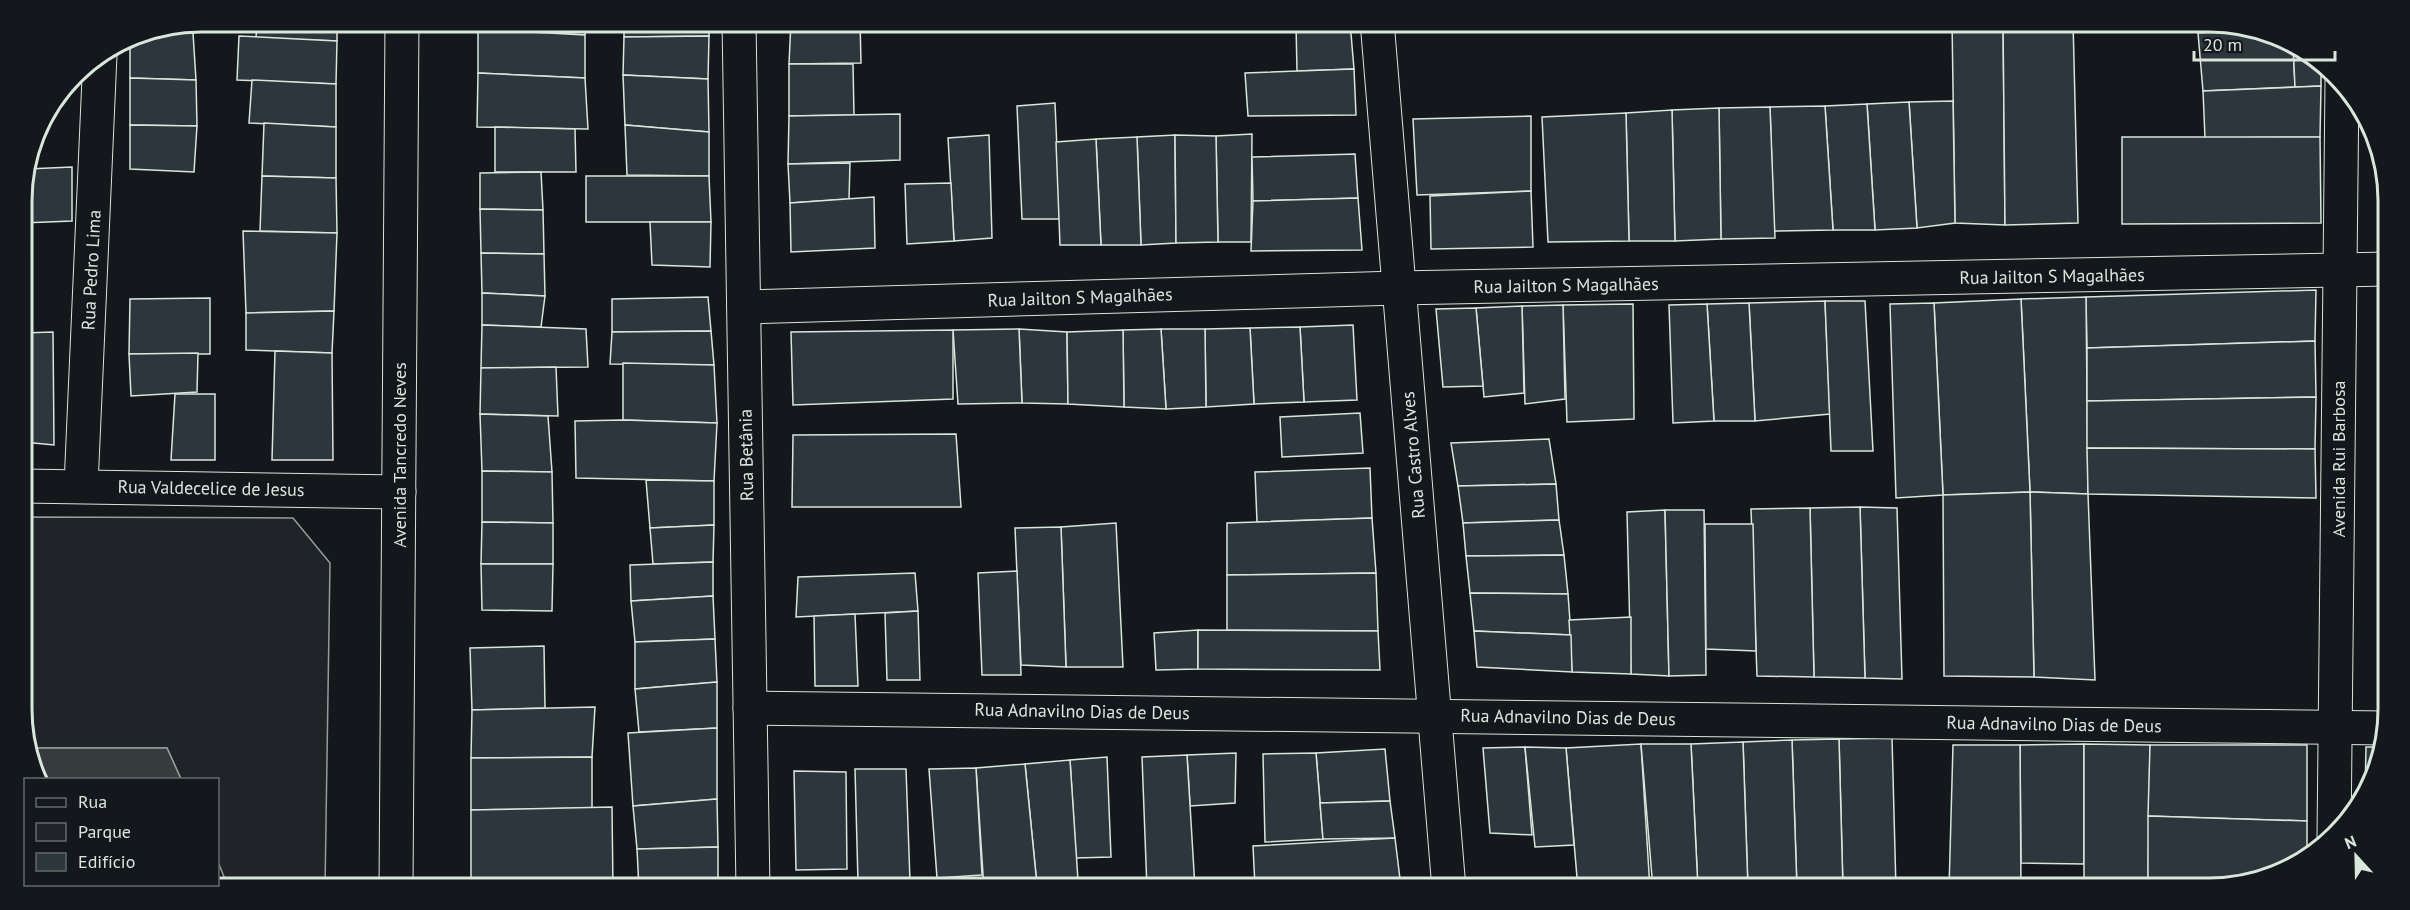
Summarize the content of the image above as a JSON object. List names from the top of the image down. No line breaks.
{"streets":{"street":["Rua Pedro Lima","Rua Jailton S Magalhães","Avenida Tancredo Neves","Rua Betânia","Rua Castro Alves","Avenida Rui Barbosa","Rua Valdecelice de Jesus","Rua Adnavilno Dias de Deus"]},"crossings":[["Rua Pedro Lima","Rua Valdecelice de Jesus"],["Rua Jailton S Magalhães","Rua Betânia"],["Rua Jailton S Magalhães","Rua Castro Alves"],["Rua Jailton S Magalhães","Avenida Rui Barbosa"],["Avenida Tancredo Neves","Rua Valdecelice de Jesus"],["Rua Betânia","Rua Adnavilno Dias de Deus"],["Rua Castro Alves","Rua Adnavilno Dias de Deus"],["Avenida Rui Barbosa","Rua Adnavilno Dias de Deus"]],"legend":["Rua","Parque","Edifício"],"scale_bar":"20 m","north":"top"}
